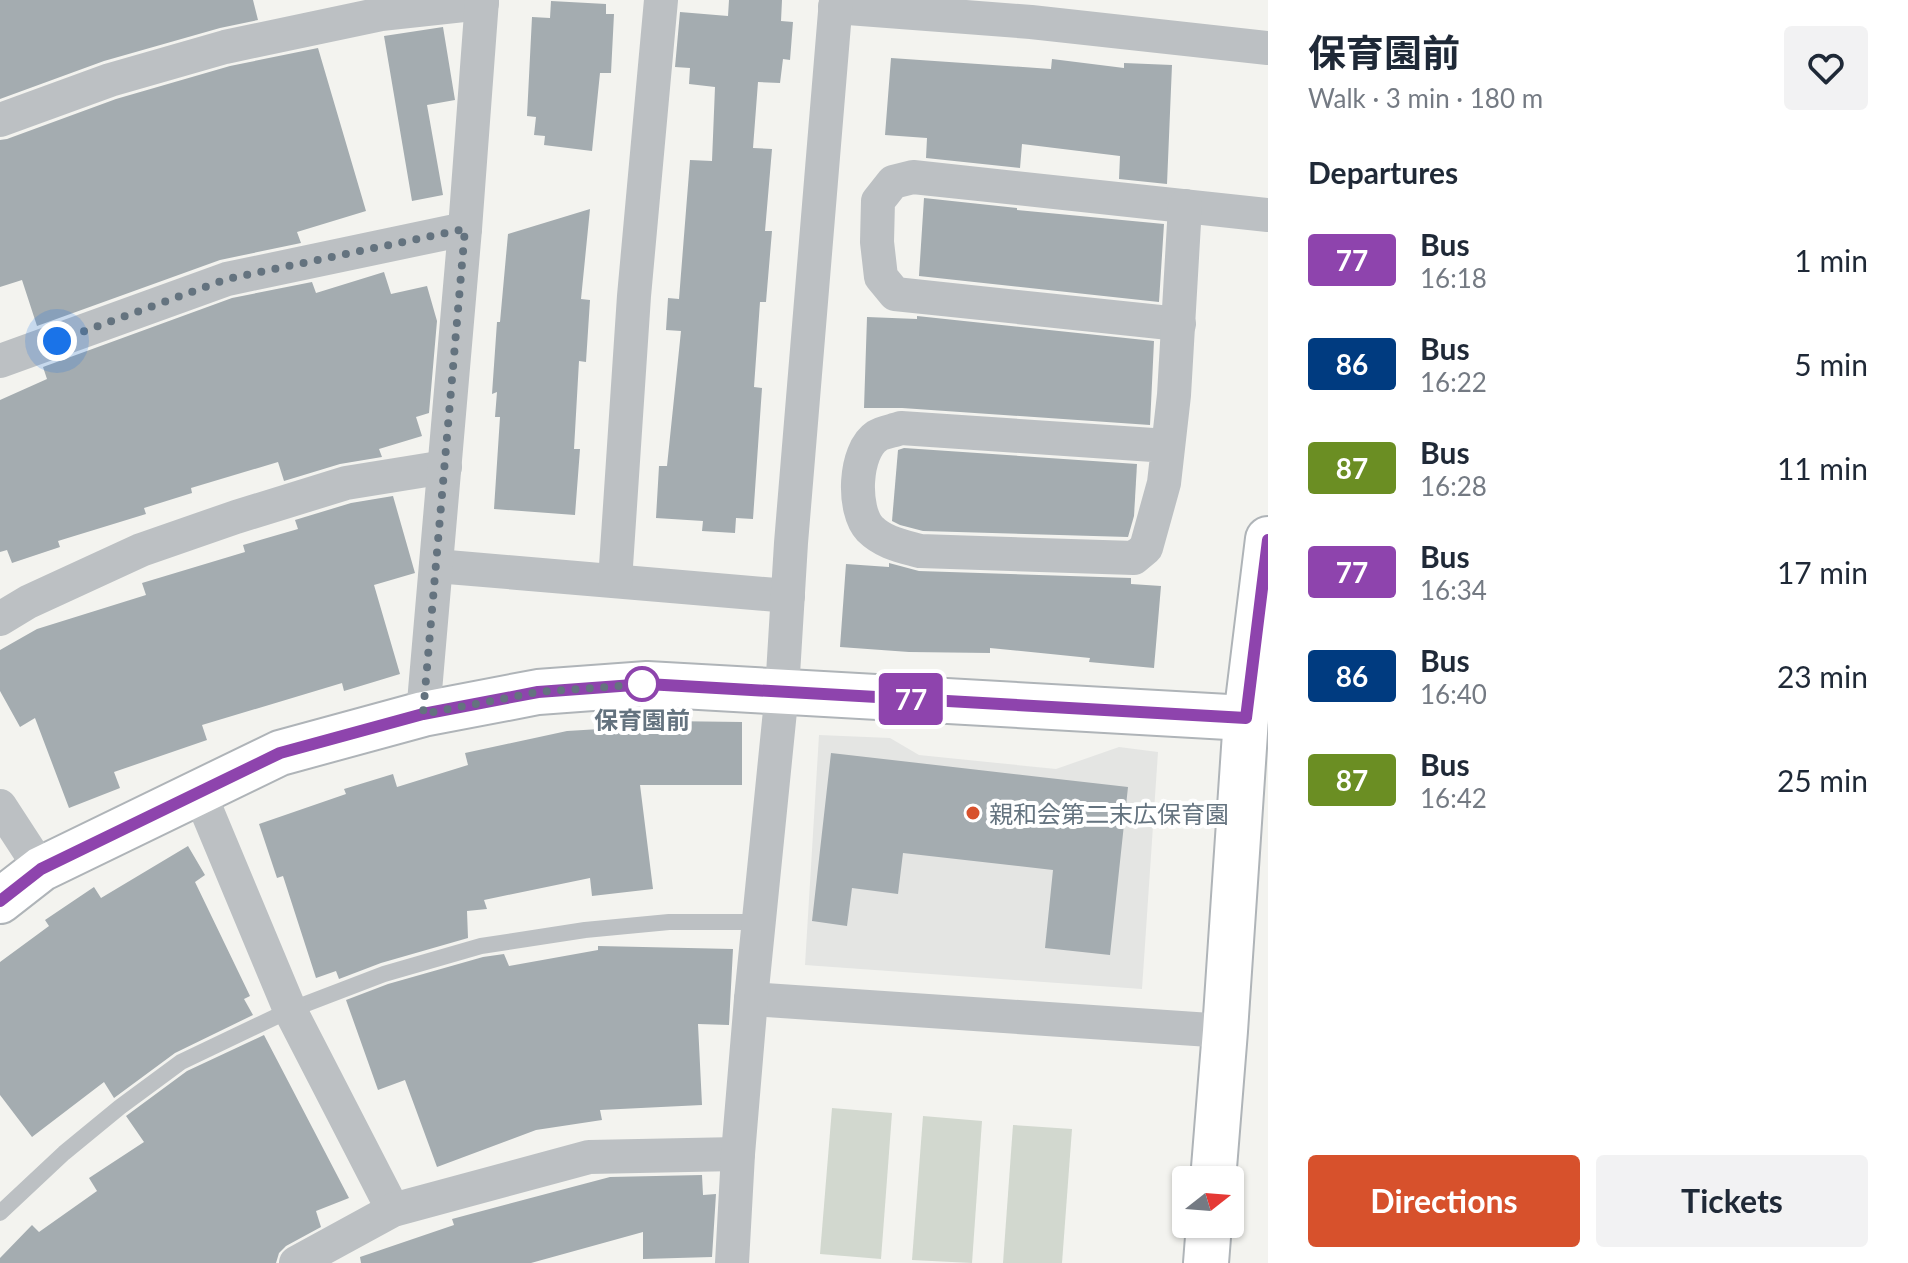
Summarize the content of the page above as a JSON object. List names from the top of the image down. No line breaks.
{"places":["保育園前","親和会第二末広保育園"],"lines":["bus line 77"],"north":"right","page":{"on_map":"77","heading":[["保育園前","Walk · 3 min · 180 m"],"Departures"],"list":[{"mark":"77","name":"Bus","note":"16:18","value":"1 min"},{"mark":"86","name":"Bus","note":"16:22","value":"5 min"},{"mark":"87","name":"Bus","note":"16:28","value":"11 min"},{"mark":"77","name":"Bus","note":"16:34","value":"17 min"},{"mark":"86","name":"Bus","note":"16:40","value":"23 min"},{"mark":"87","name":"Bus","note":"16:42","value":"25 min"}],"buttons":["Directions","Tickets"]}}
